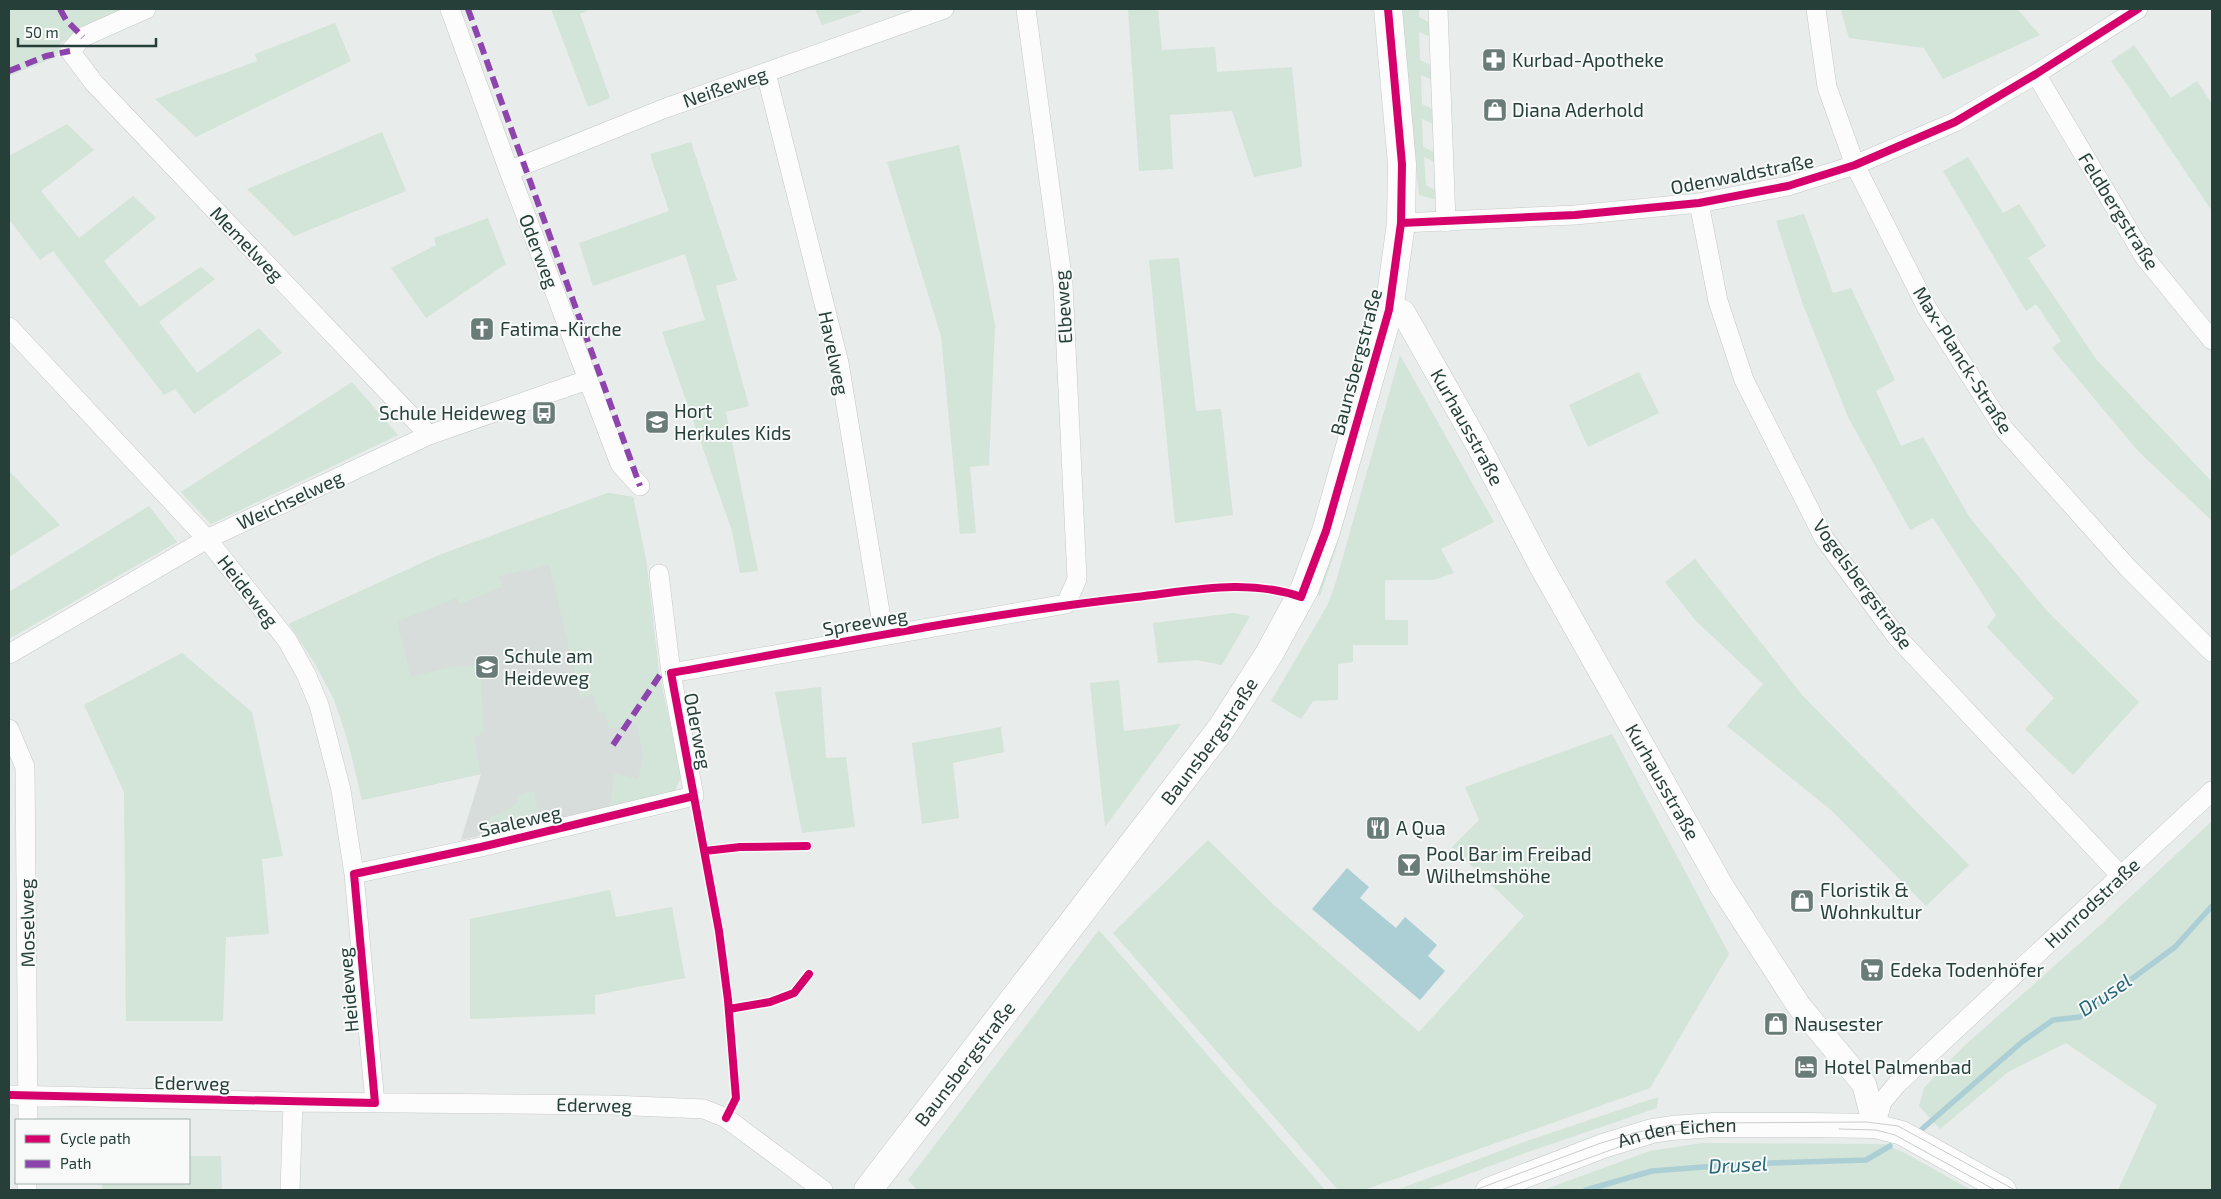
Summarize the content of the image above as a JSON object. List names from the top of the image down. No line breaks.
{"streets":{"main road":["Baunsbergstraße"],"street":["Neißeweg","Odenwaldstraße","Feldbergstraße","Memelweg","Oderweg","Elbeweg","Havelweg","Max-Planck-Straße","Kurhausstraße","Weichselweg","Vogelsbergstraße","Heideweg","Spreeweg","Saaleweg","Hunrodstraße","Moselweg","Ederweg","An den Eichen"]},"crossings":[["Neißeweg","Oderweg"],["Neißeweg","Havelweg"],["Odenwaldstraße","Feldbergstraße"],["Odenwaldstraße","Max-Planck-Straße"],["Odenwaldstraße","Baunsbergstraße"],["Odenwaldstraße","Vogelsbergstraße"],["Memelweg","Weichselweg"],["Oderweg","Weichselweg"],["Oderweg","Spreeweg"],["Oderweg","Saaleweg"],["Elbeweg","Spreeweg"],["Havelweg","Spreeweg"],["Baunsbergstraße","Kurhausstraße"],["Kurhausstraße","Hunrodstraße"],["Kurhausstraße","An den Eichen"],["Weichselweg","Heideweg"],["Vogelsbergstraße","Hunrodstraße"],["Heideweg","Saaleweg"],["Heideweg","Ederweg"],["Hunrodstraße","An den Eichen"],["Moselweg","Ederweg"]],"water":["Drusel"],"places":{"pharmacy":["Kurbad-Apotheke"],"shop":["Diana Aderhold","Floristik & Wohnkultur","Nausester"],"church":["Fatima-Kirche"],"bus stop":["Schule Heideweg"],"school or university":["Hort Herkules Kids","Schule am Heideweg"],"restaurant":["A Qua"],"bar":["Pool Bar im Freibad Wilhelmshöhe"],"supermarket":["Edeka Todenhöfer"],"hotel":["Hotel Palmenbad"]},"legend":["Cycle path","Path"],"scale_bar":"50 m"}
